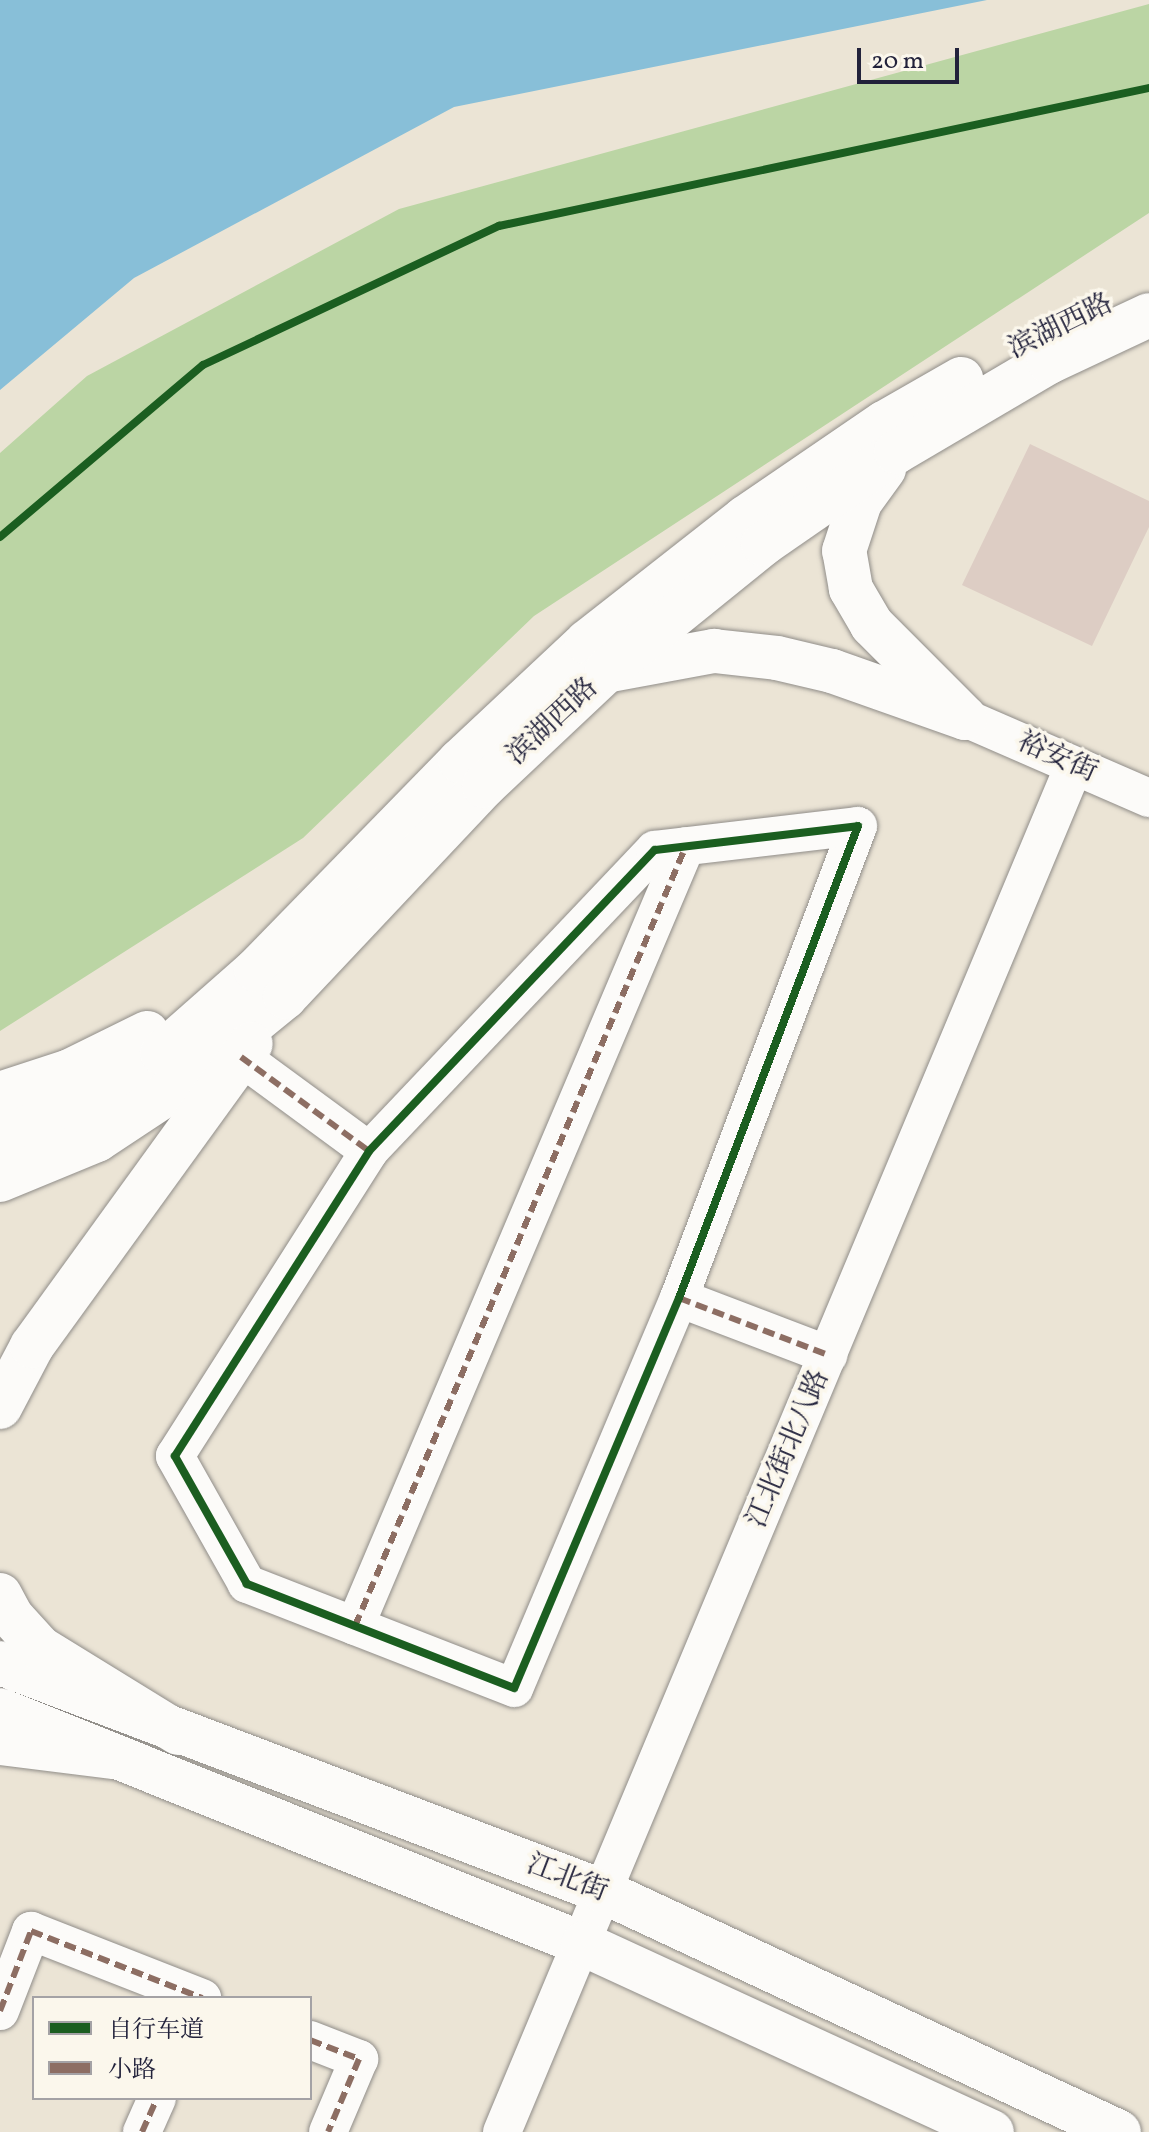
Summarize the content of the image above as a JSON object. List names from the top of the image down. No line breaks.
{"streets":{"main road":["滨湖西路","江北街"],"street":["裕安街","江北街北八路"]},"crossings":[["裕安街","江北街北八路"],["江北街北八路","江北街"]],"legend":["自行车道","小路"],"scale_bar":"20 m"}
